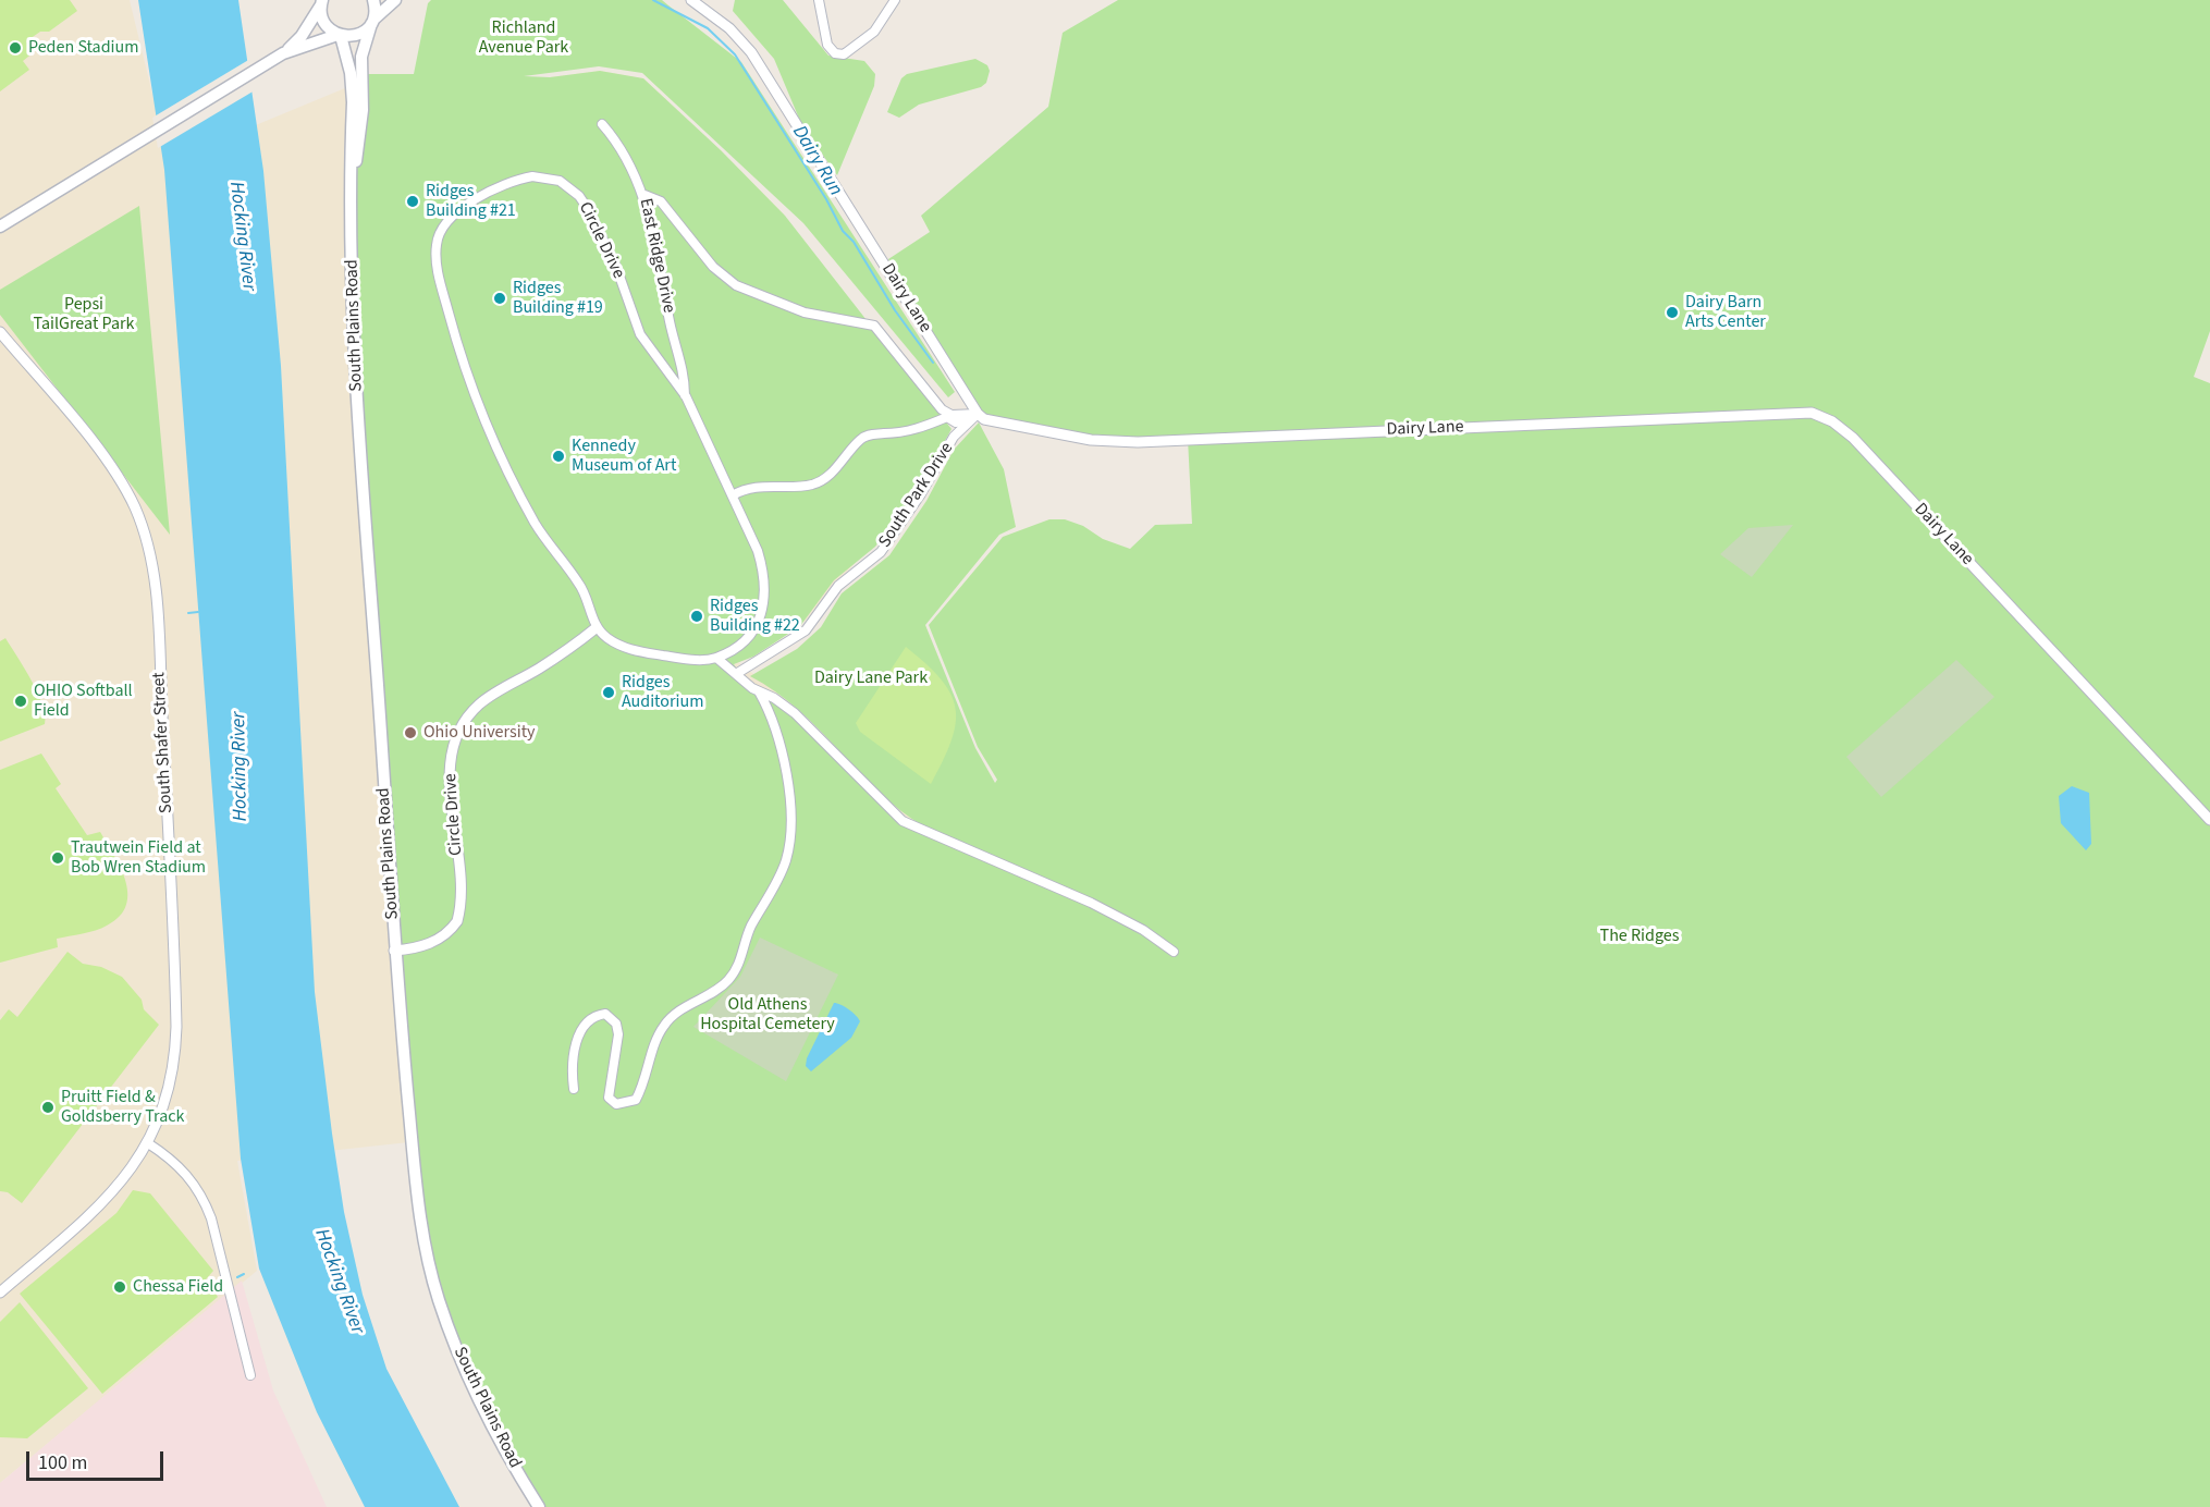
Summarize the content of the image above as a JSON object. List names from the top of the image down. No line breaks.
{"streets":{"main road":["South Plains Road"],"street":["Circle Drive","East Ridge Drive","Dairy Lane","South Park Drive","South Shafer Street"]},"crossings":[["Circle Drive","East Ridge Drive"],["Circle Drive","South Plains Road"],["Dairy Lane","South Park Drive"]],"water":["Dairy Run","Hocking River"],"parks":["Richland Avenue Park","Pepsi TailGreat Park","Dairy Lane Park","The Ridges","Old Athens Hospital Cemetery"],"places":["Peden Stadium","Ridges Building #21","Ridges Building #19","Dairy Barn Arts Center","Kennedy Museum of Art","Ridges Building #22","Ridges Auditorium","OHIO Softball Field","Ohio University","Trautwein Field at Bob Wren Stadium","Pruitt Field & Goldsberry Track","Chessa Field"],"scale_bar":"100 m"}
